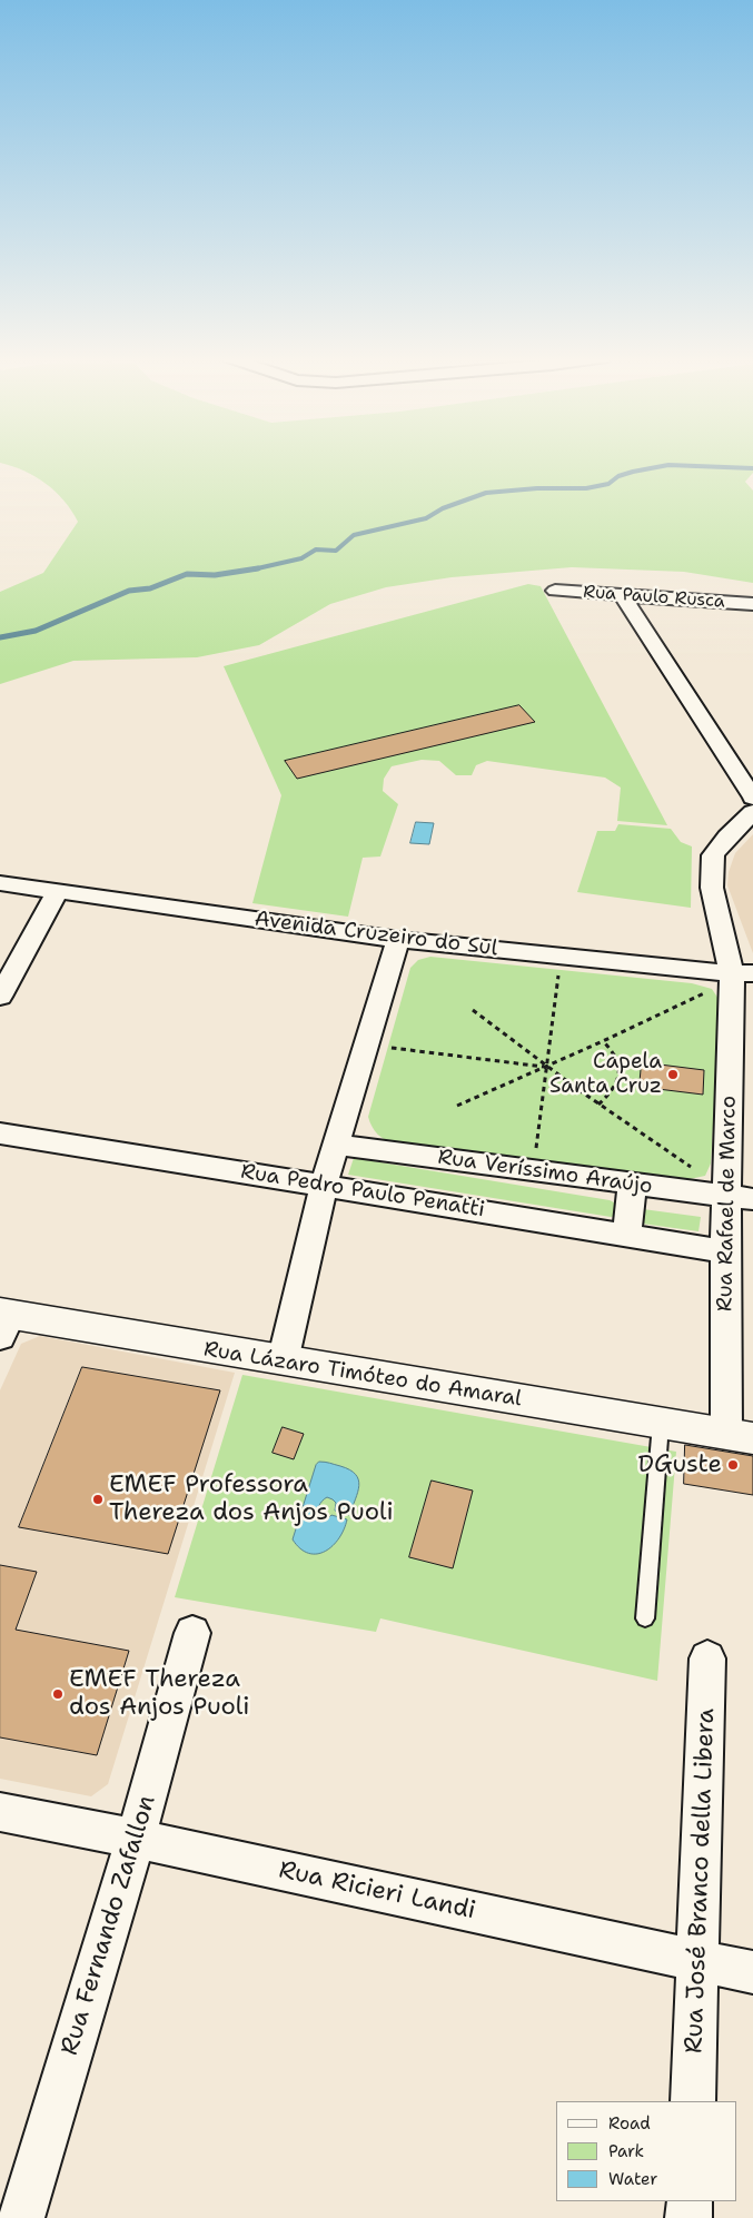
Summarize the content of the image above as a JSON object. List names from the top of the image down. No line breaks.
{"streets":{"main road":["Rua Lázaro Timóteo do Amaral"],"street":["Rua Paulo Rusca","Avenida Cruzeiro do Sul","Rua Veríssimo Araújo","Rua Pedro Paulo Penatti","Rua Rafael de Marco","Rua José Branco della Libera","Rua Ricieri Landi","Rua Fernando Zafallon"]},"crossings":[["Avenida Cruzeiro do Sul","Rua Rafael de Marco"],["Rua Veríssimo Araújo","Rua Rafael de Marco"],["Rua Pedro Paulo Penatti","Rua Rafael de Marco"],["Rua Rafael de Marco","Rua Lázaro Timóteo do Amaral"],["Rua José Branco della Libera","Rua Ricieri Landi"],["Rua Ricieri Landi","Rua Fernando Zafallon"]],"places":["Capela Santa Cruz","DGuste","EMEF Professora Thereza dos Anjos Puoli","EMEF Thereza dos Anjos Puoli"],"legend":["Road","Park","Water"]}
